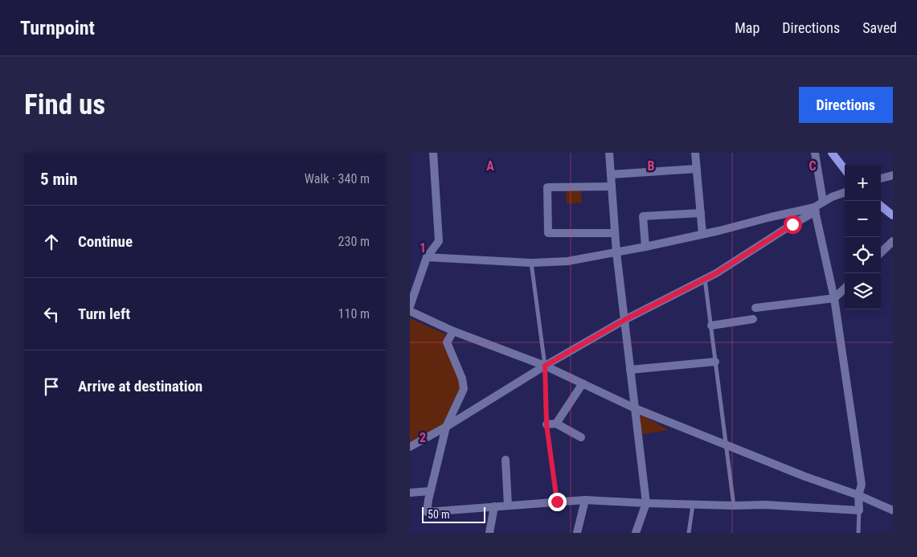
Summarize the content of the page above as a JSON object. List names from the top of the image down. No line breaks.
{"scale_bar":"50 m","page":{"header":"Turnpoint","nav":["Map","Directions","Saved"],"buttons":"Directions","title":"Find us","heading":["5 min","Walk · 340 m"],"map_buttons":["+","−"],"list":[["Continue","230 m"],["Turn left","110 m"],"Arrive at destination"],"scale":"50 m"},"grid":{"columns":["A","B","C"],"rows":["1","2"]}}
